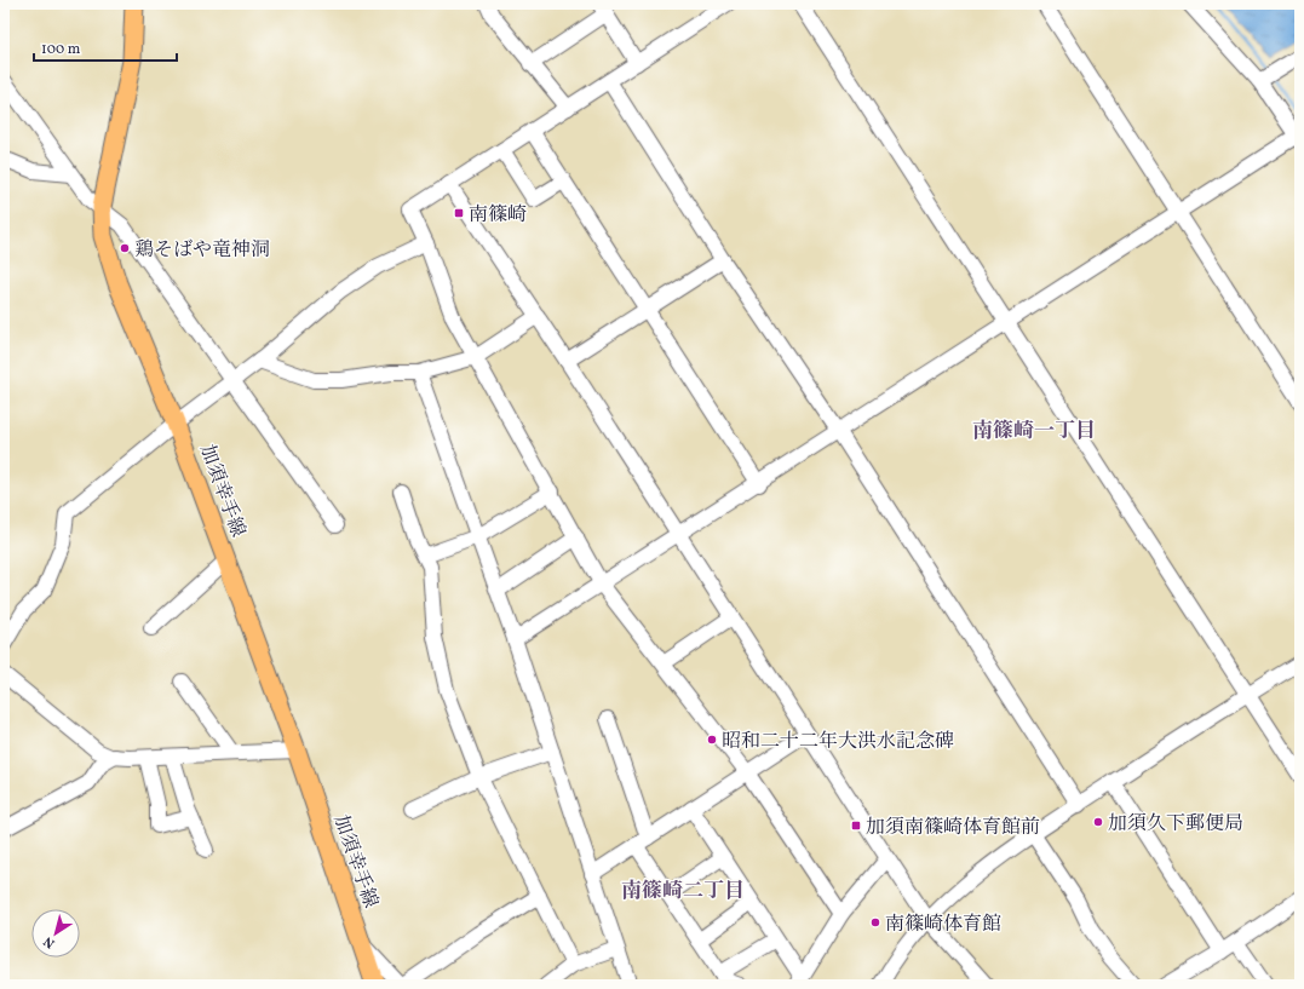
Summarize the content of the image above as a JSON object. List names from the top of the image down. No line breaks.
{"streets":{"main road":["加須幸手線"]},"districts":["南篠崎一丁目","南篠崎二丁目"],"places":{"transit":["南篠崎","加須南篠崎体育館前"],"other":["鶏そばや竜神洞","昭和二十二年大洪水記念碑","加須久下郵便局","南篠崎体育館"]},"scale_bar":"100 m","north":"bottom left"}
